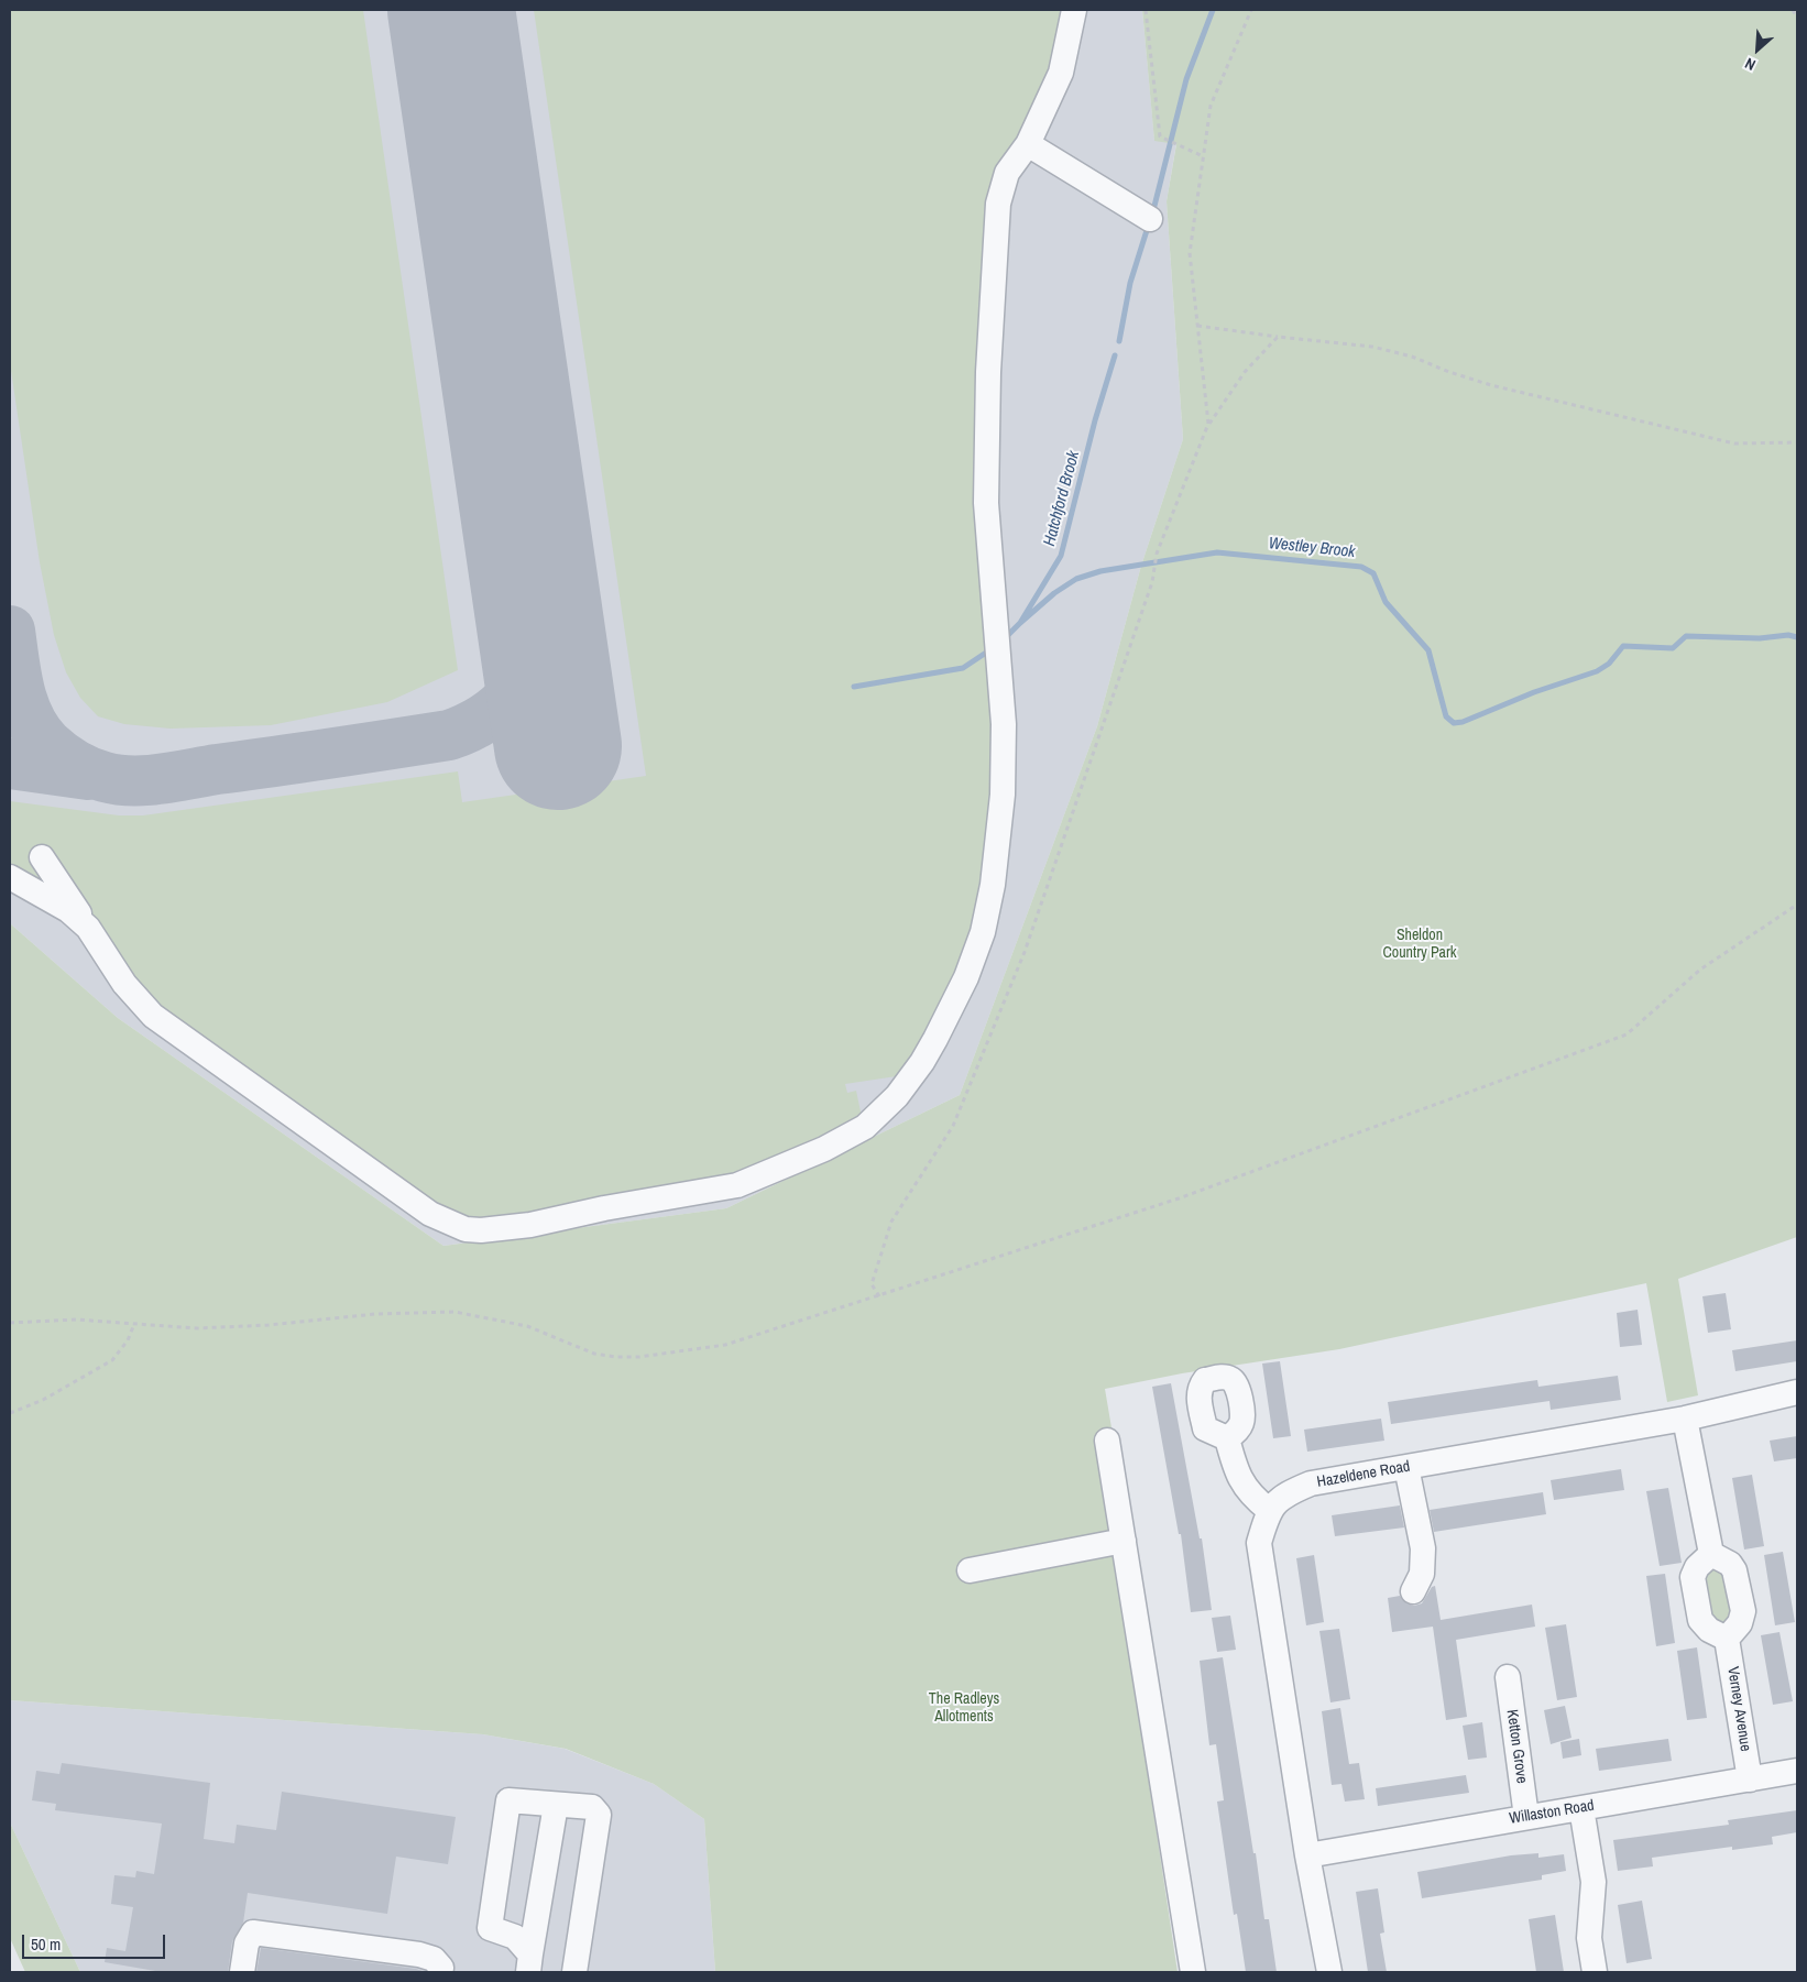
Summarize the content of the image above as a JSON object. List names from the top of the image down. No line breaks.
{"streets":{"street":["Hazeldene Road","Verney Avenue","Ketton Grove","Willaston Road"]},"crossings":[["Verney Avenue","Willaston Road"],["Ketton Grove","Willaston Road"]],"water":["Hatchford Brook","Westley Brook"],"parks":["Sheldon Country Park","The Radleys Allotments"],"scale_bar":"50 m","north":"bottom left"}
